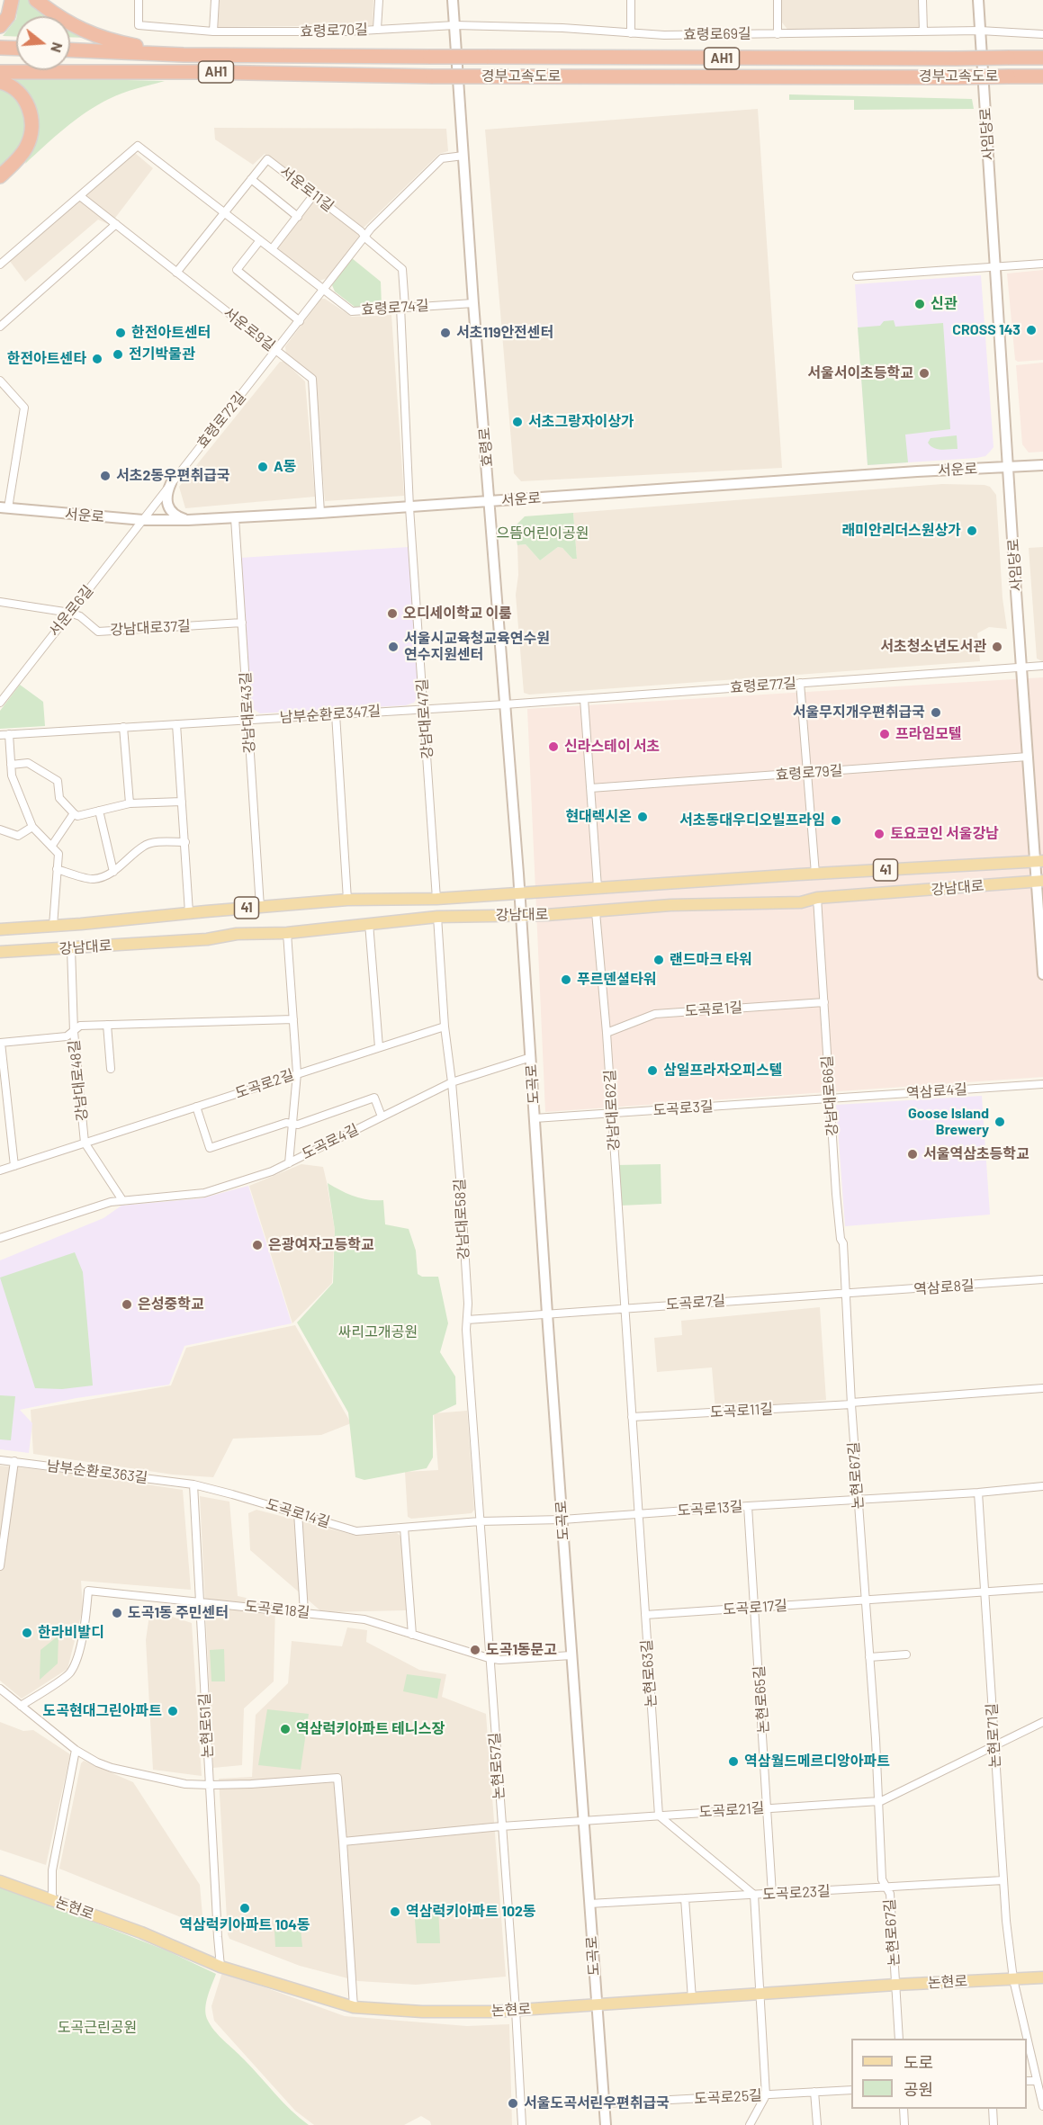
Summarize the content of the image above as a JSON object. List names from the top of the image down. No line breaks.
{"streets":{"highway":["AH1","경부고속도로"],"main road":["사임당로","효령로","서운로","41","강남대로","도곡로","논현로"],"street":["효령로70길","효령로69길","서운로11길","효령로74길","서운로9길","효령로72길","서운로6길","강남대로37길","효령로77길","강남대로43길","남부순환로347길","강남대로47길","효령로79길","도곡로1길","강남대로48길","도곡로2길","역삼로4길","강남대로66길","도곡로3길","강남대로62길","도곡로4길","강남대로58길","역삼로8길","도곡로7길","도곡로11길","남부순환로363길","논현로67길","도곡로13길","도곡로14길","도곡로17길","도곡로18길","논현로63길","논현로65길","논현로51길","논현로71길","논현로57길","도곡로21길","도곡로23길","도곡로25길"]},"crossings":[["효령로70길","효령로69길"],["효령로70길","효령로"],["효령로69길","사임당로"],["효령로69길","효령로"],["사임당로","서운로"],["사임당로","효령로77길"],["사임당로","효령로79길"],["사임당로","강남대로"],["서운로11길","효령로74길"],["서운로11길","서운로9길"],["서운로11길","효령로72길"],["서운로11길","서운로"],["서운로11길","강남대로47길"],["효령로74길","서운로9길"],["효령로74길","효령로72길"],["효령로74길","효령로"],["서운로9길","효령로72길"],["서운로9길","서운로"],["효령로72길","효령로"],["효령로72길","서운로"],["효령로72길","서운로6길"],["효령로","서운로"],["효령로","효령로77길"],["효령로","남부순환로347길"],["효령로","강남대로"],["효령로","도곡로"],["서운로","서운로6길"],["서운로","강남대로43길"],["서운로","강남대로47길"],["서운로6길","강남대로37길"],["강남대로37길","강남대로43길"],["효령로77길","남부순환로347길"],["강남대로43길","남부순환로347길"],["강남대로43길","강남대로"],["남부순환로347길","강남대로47길"],["강남대로47길","강남대로"],["강남대로","강남대로48길"],["강남대로","도곡로"],["강남대로","강남대로66길"],["강남대로","강남대로62길"],["강남대로","강남대로58길"],["도곡로1길","강남대로66길"],["도곡로1길","강남대로62길"],["강남대로48길","도곡로2길"],["강남대로48길","도곡로4길"],["도곡로2길","강남대로58길"],["도곡로","도곡로3길"],["도곡로","도곡로4길"],["도곡로","도곡로7길"],["도곡로","도곡로13길"],["도곡로","도곡로14길"],["도곡로","도곡로18길"],["도곡로","도곡로21길"],["도곡로","도곡로23길"],["도곡로","논현로"],["도곡로","도곡로25길"],["역삼로4길","강남대로66길"],["역삼로4길","도곡로3길"],["강남대로66길","도곡로3길"],["강남대로66길","역삼로8길"],["강남대로66길","도곡로7길"],["강남대로66길","논현로67길"],["도곡로3길","강남대로62길"],["강남대로62길","도곡로7길"],["강남대로62길","논현로63길"],["도곡로4길","강남대로58길"],["강남대로58길","도곡로7길"],["강남대로58길","도곡로14길"],["강남대로58길","논현로57길"],["역삼로8길","도곡로7길"],["역삼로8길","논현로67길"],["도곡로7길","논현로67길"],["도곡로7길","논현로63길"],["도곡로11길","논현로67길"],["도곡로11길","논현로63길"],["남부순환로363길","도곡로14길"],["남부순환로363길","논현로51길"],["논현로67길","도곡로13길"],["논현로67길","도곡로17길"],["논현로67길","도곡로21길"],["논현로67길","도곡로23길"],["논현로67길","논현로"],["도곡로13길","도곡로14길"],["도곡로13길","논현로63길"],["도곡로13길","논현로65길"],["도곡로13길","논현로71길"],["도곡로14길","논현로51길"],["도곡로14길","논현로57길"],["도곡로17길","논현로63길"],["도곡로17길","논현로65길"],["도곡로17길","논현로71길"],["도곡로18길","논현로51길"],["도곡로18길","논현로57길"],["논현로63길","도곡로21길"],["논현로65길","도곡로21길"],["논현로65길","도곡로23길"],["논현로51길","논현로"],["논현로71길","도곡로23길"],["논현로71길","논현로"],["논현로57길","도곡로21길"],["논현로57길","논현로"]],"parks":["으뜸어린이공원","싸리고개공원","도곡근린공원"],"places":["신관","CROSS 143","한전아트센터","서초119안전센터","전기박물관","한전아트센타","서울서이초등학교","서초그랑자이상가","A동","서초2동우편취급국","래미안리더스원상가","오디세이학교 이룸","서울시교육청교육연수원 연수지원센터","서초청소년도서관","서울무지개우편취급국","프라임모텔","신라스테이 서초","현대렉시온","서초동대우디오빌프라임","토요코인 서울강남","랜드마크 타워","푸르덴셜타워","삼일프라자오피스텔","Goose Island Brewery","서울역삼초등학교","은광여자고등학교","은성중학교","도곡1동 주민센터","한라비발디","도곡1동문고","도곡현대그린아파트","역삼럭키아파트 테니스장","역삼월드메르디앙아파트","역삼럭키아파트 104동","역삼럭키아파트 102동","서울도곡서린우편취급국"],"legend":["도로","공원"],"north":"right"}
